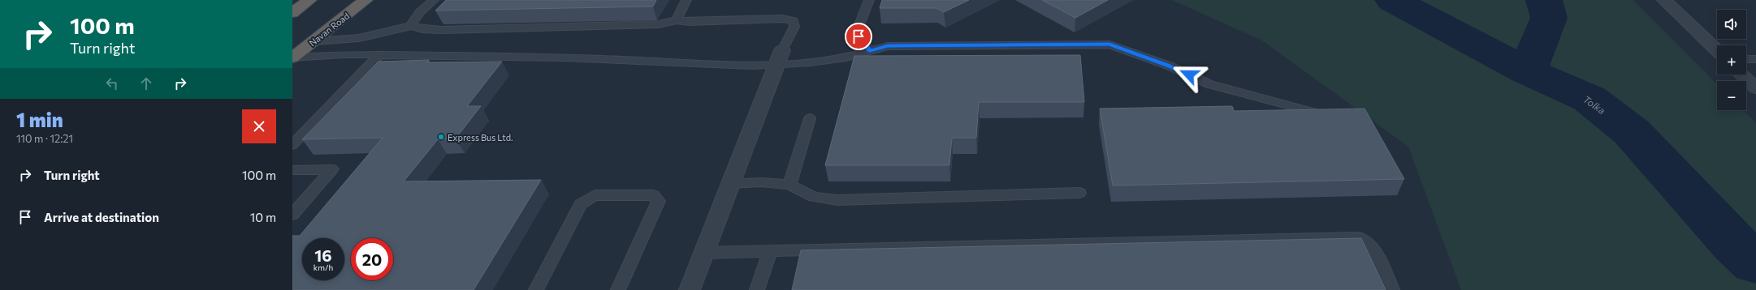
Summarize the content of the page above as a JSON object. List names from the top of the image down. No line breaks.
{"streets":{"highway":["Navan Road"]},"water":["Tolka"],"places":["Express Bus Ltd."],"page":{"turn":["100 m","Turn right"],"map_buttons":["+","−"],"heading":["1 min","110 m · 12:21"],"list":[{"name":"Turn right","value":"100 m"},{"name":"Arrive at destination","value":"10 m"}],"speed":"16 km/h","limit":"20"}}
